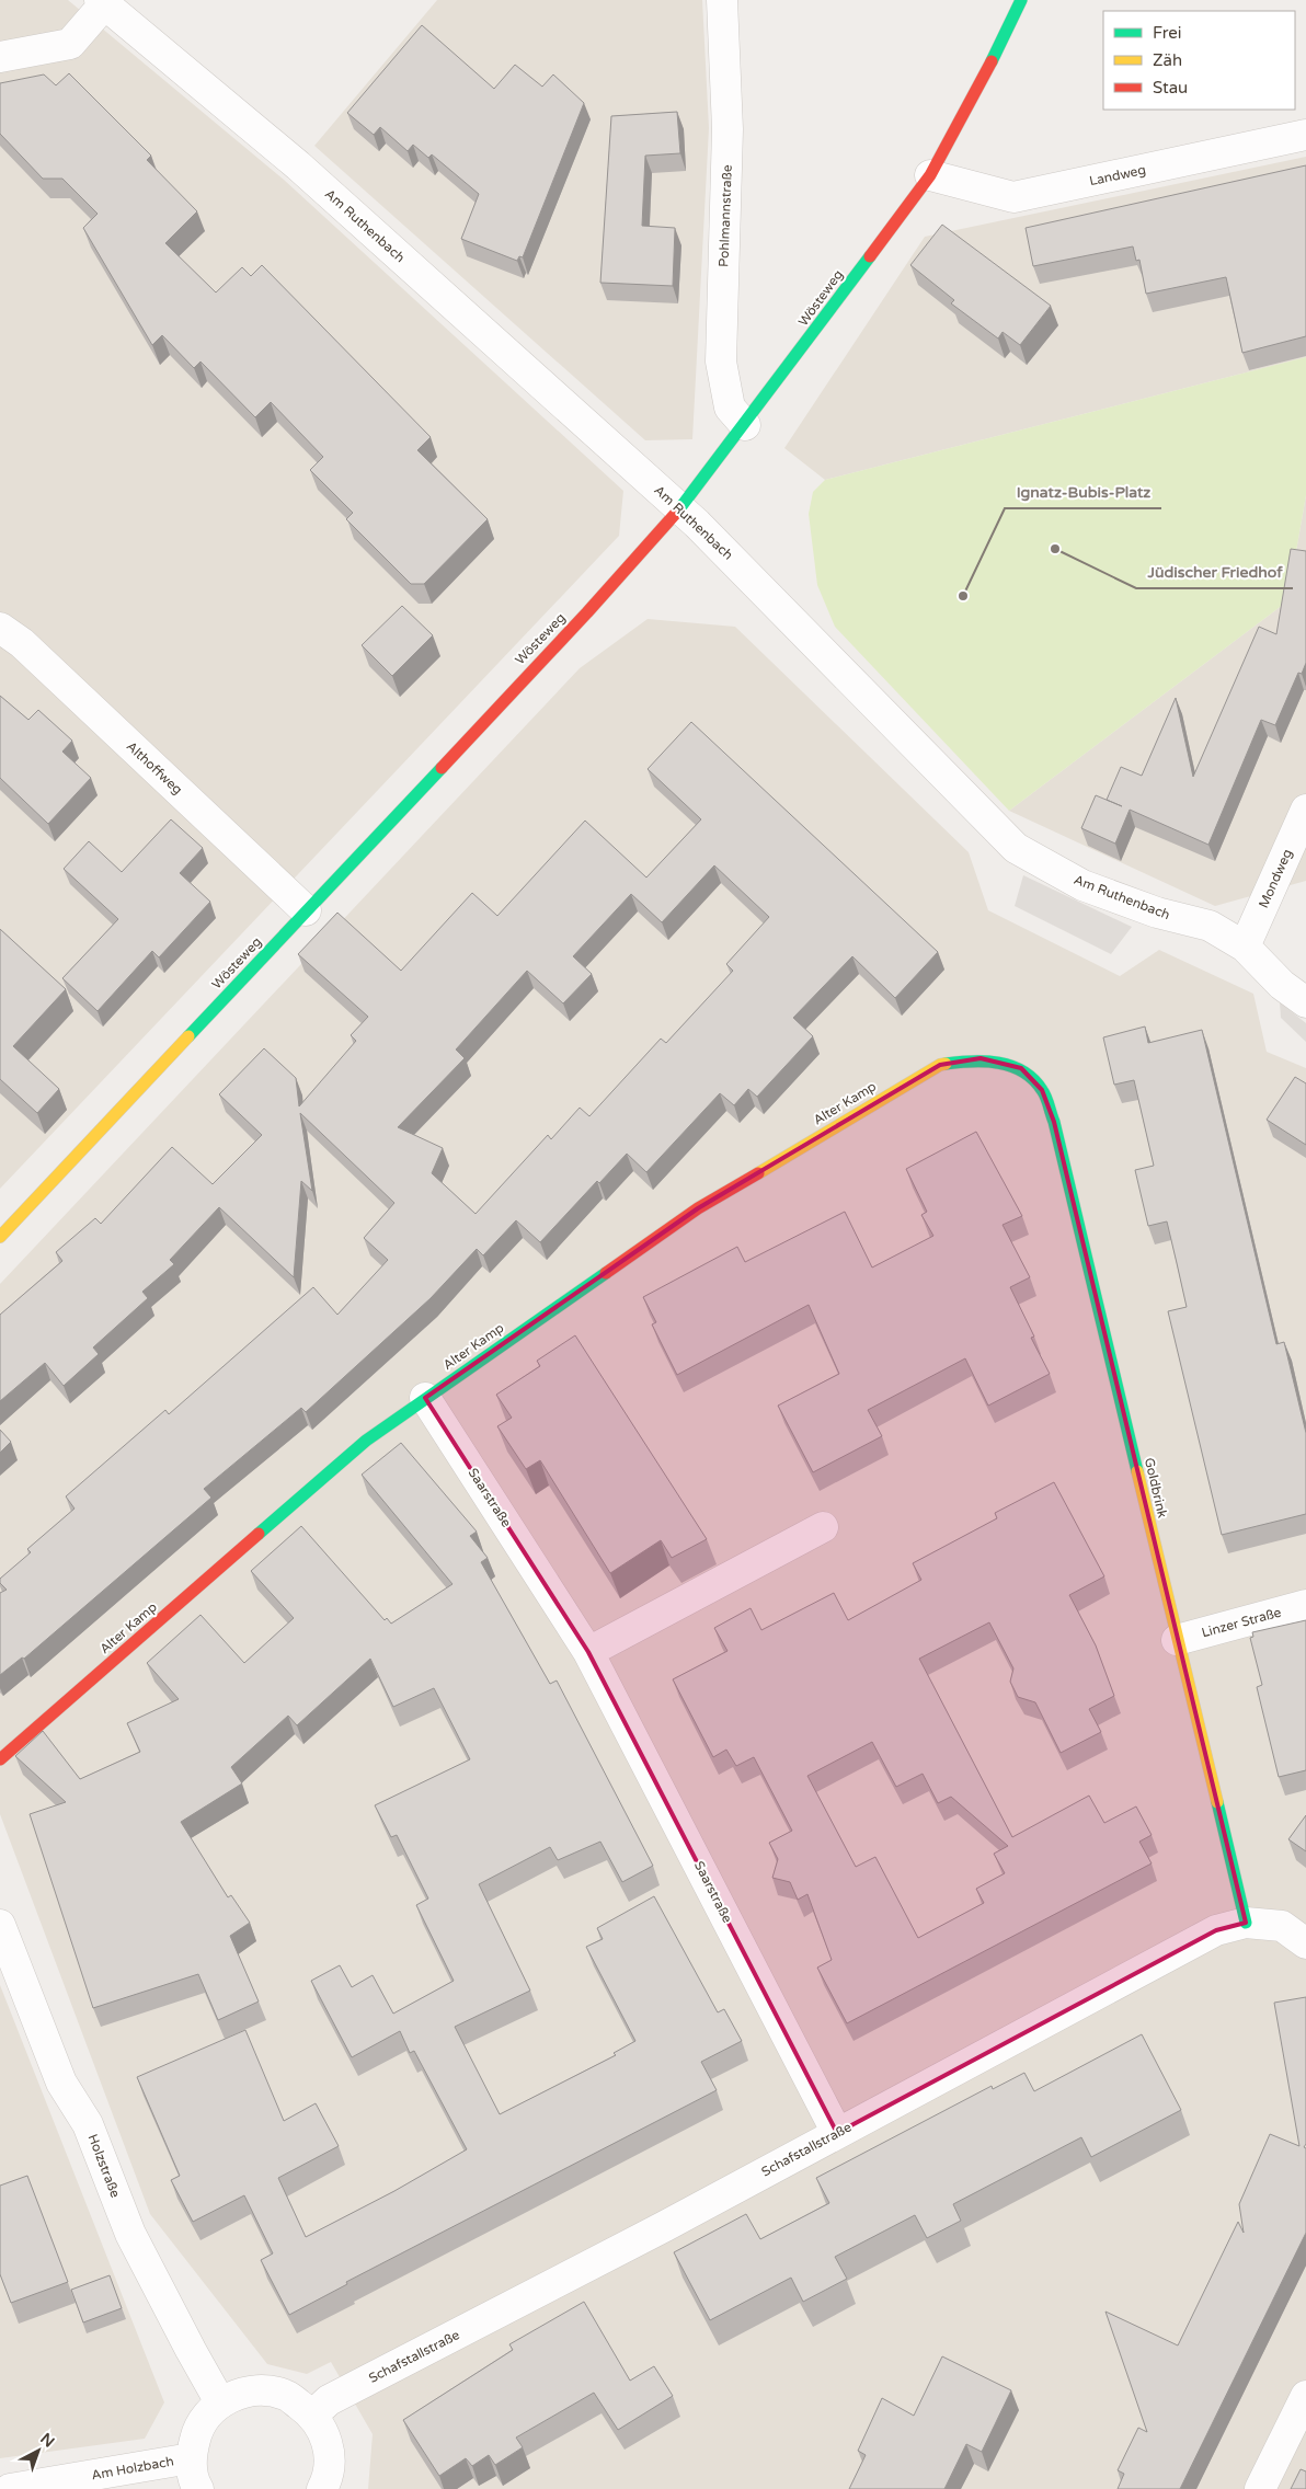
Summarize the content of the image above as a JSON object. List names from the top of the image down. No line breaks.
{"streets":{"street":["Landweg","Pohlmannstraße","Am Ruthenbach","Wösteweg","Althoffweg","Mondweg","Alter Kamp","Goldbrink","Saarstraße","Linzer Straße","Schafstallstraße","Holzstraße","Am Holzbach"]},"crossings":[["Landweg","Wösteweg"],["Pohlmannstraße","Wösteweg"],["Am Ruthenbach","Wösteweg"],["Am Ruthenbach","Mondweg"],["Wösteweg","Althoffweg"],["Alter Kamp","Goldbrink"],["Alter Kamp","Saarstraße"],["Goldbrink","Linzer Straße"],["Goldbrink","Schafstallstraße"],["Saarstraße","Schafstallstraße"]],"places":["Jüdischer Friedhof","Ignatz-Bubis-Platz"],"legend":["Frei","Zäh","Stau"],"north":"top right"}
